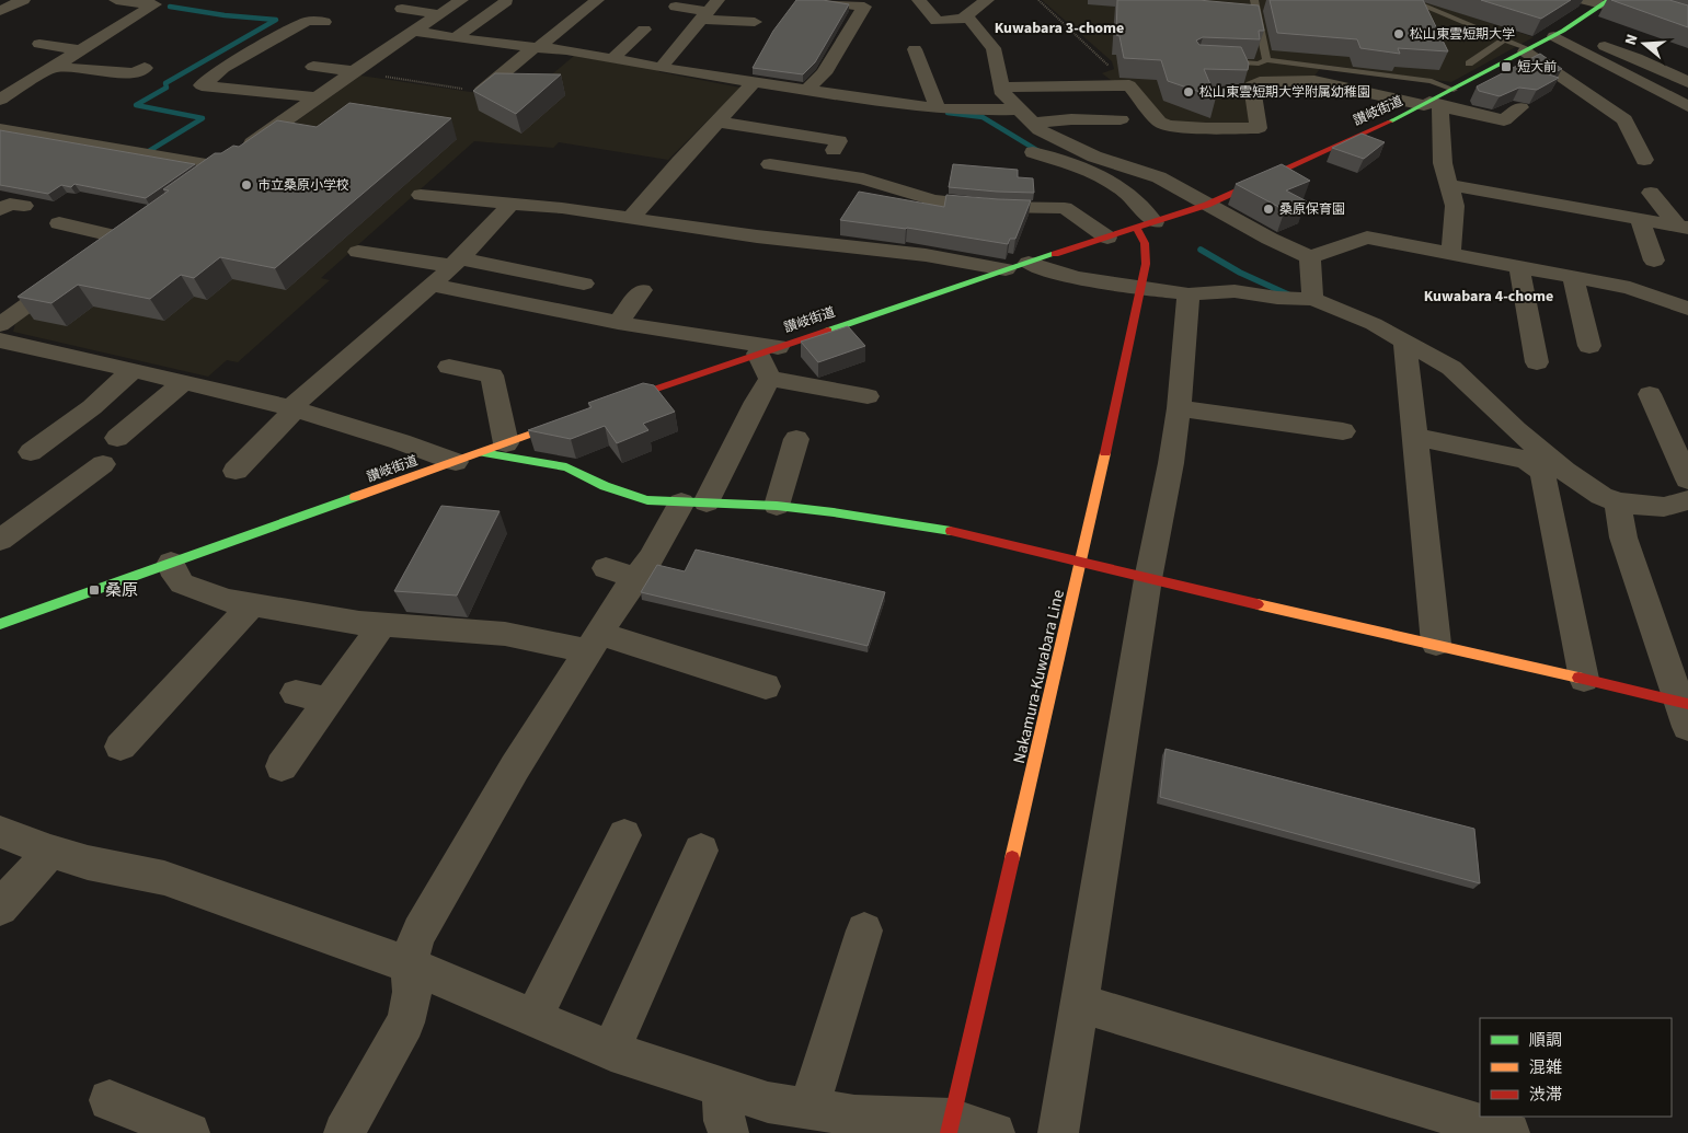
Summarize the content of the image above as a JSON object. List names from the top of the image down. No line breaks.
{"streets":{"street":["讃岐街道","Nakamura-Kuwabara Line"]},"crossings":[["讃岐街道","Nakamura-Kuwabara Line"]],"districts":["Kuwabara 3-chome","Kuwabara 4-chome"],"places":{"other":["松山東雲短期大学","松山東雲短期大学附属幼稚園","市立桑原小学校","桑原保育園"],"transit":["短大前","桑原"]},"legend":["順調","混雑","渋滞"],"north":"left"}
